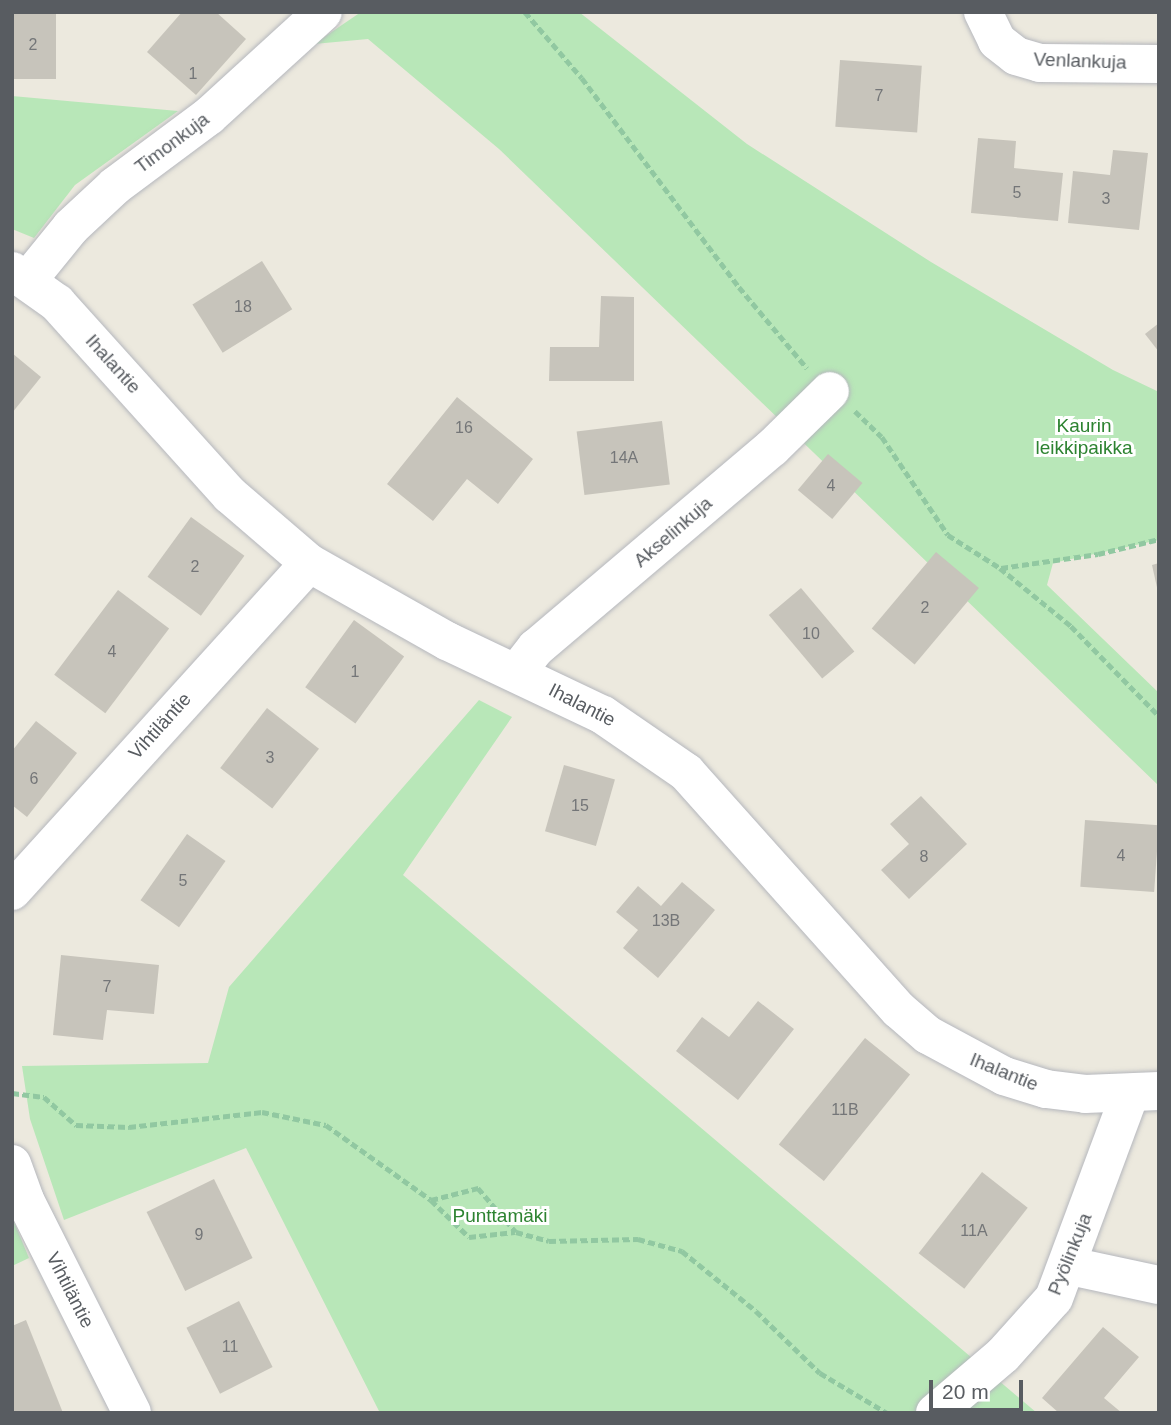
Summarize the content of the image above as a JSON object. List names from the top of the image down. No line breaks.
{"streets":{"street":["Venlankuja","Timonkuja","Ihalantie","Akselinkuja","Vihtiläntie","Pyölinkuja"]},"crossings":[["Timonkuja","Ihalantie"],["Ihalantie","Akselinkuja"],["Ihalantie","Vihtiläntie"],["Ihalantie","Pyölinkuja"]],"parks":["Kaurin leikkipaikka","Punttamäki"],"house_numbers":["2","1","7","5","3","18","16","14A","4","2","2","10","4","1","3","6","15","4","8","5","13B","7","11B","11A","9","11"],"scale_bar":"20 m"}
